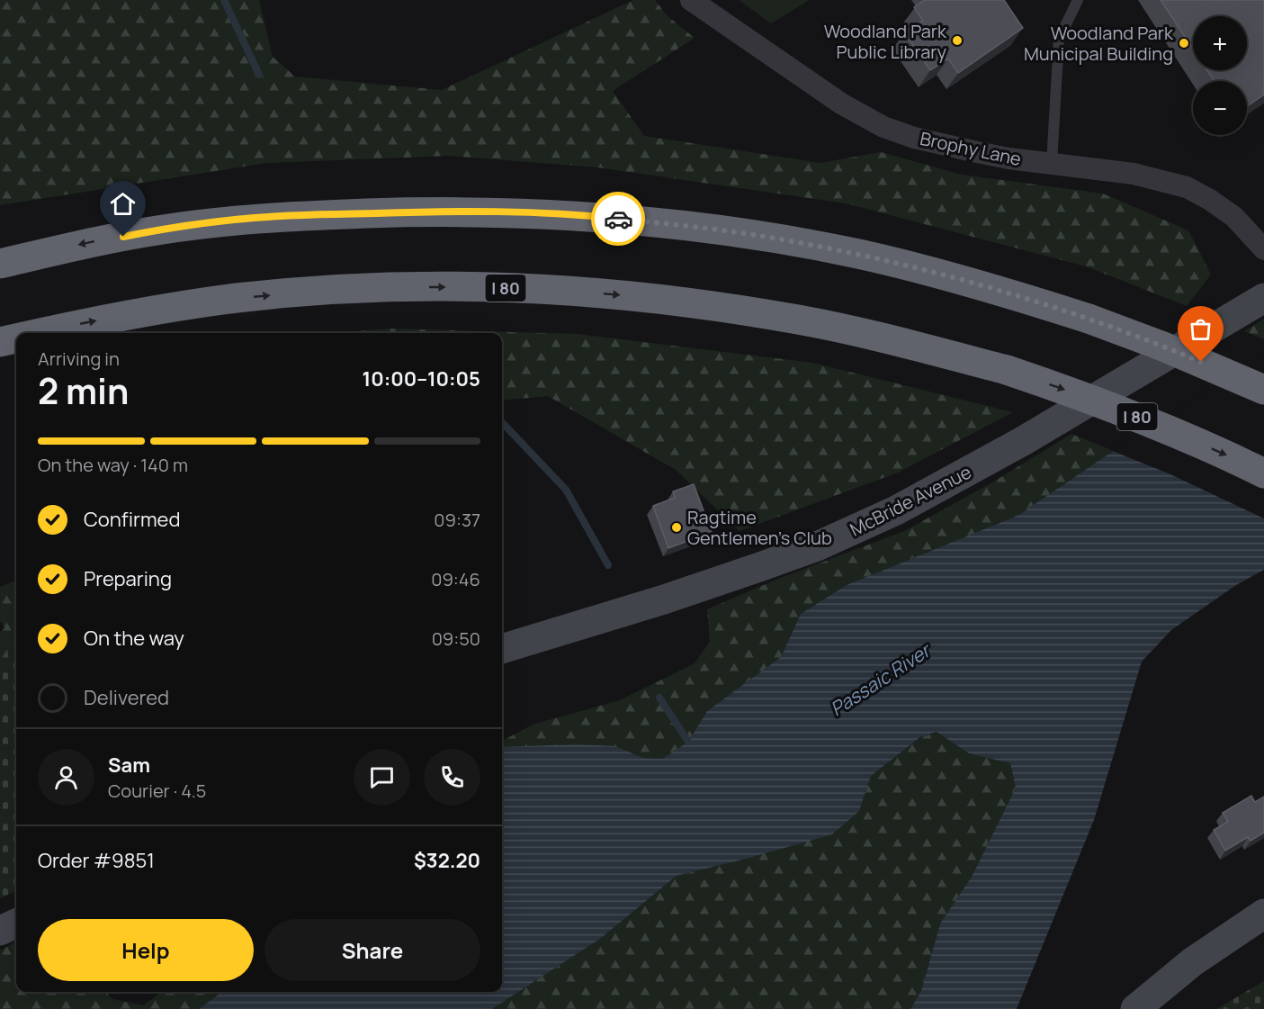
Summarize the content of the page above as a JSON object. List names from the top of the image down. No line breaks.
{"streets":{"highway":["I 80"],"main road":["McBride Avenue"],"street":["Brophy Lane"]},"water":["Passaic River"],"places":["Woodland Park Public Library","Woodland Park Municipal Building","Ragtime Gentlemen's Club"],"page":{"map_buttons":["+","−"],"heading":["2 min","Arriving in","10:00–10:05"],"panel":["Sam","Courier · 4.5","Order #9851","$32.20"],"bar":"On the way · 140 m","list":[["Confirmed","09:37"],["Preparing","09:46"],["On the way","09:50"],"Delivered"],"buttons":["Help","Share"]}}
